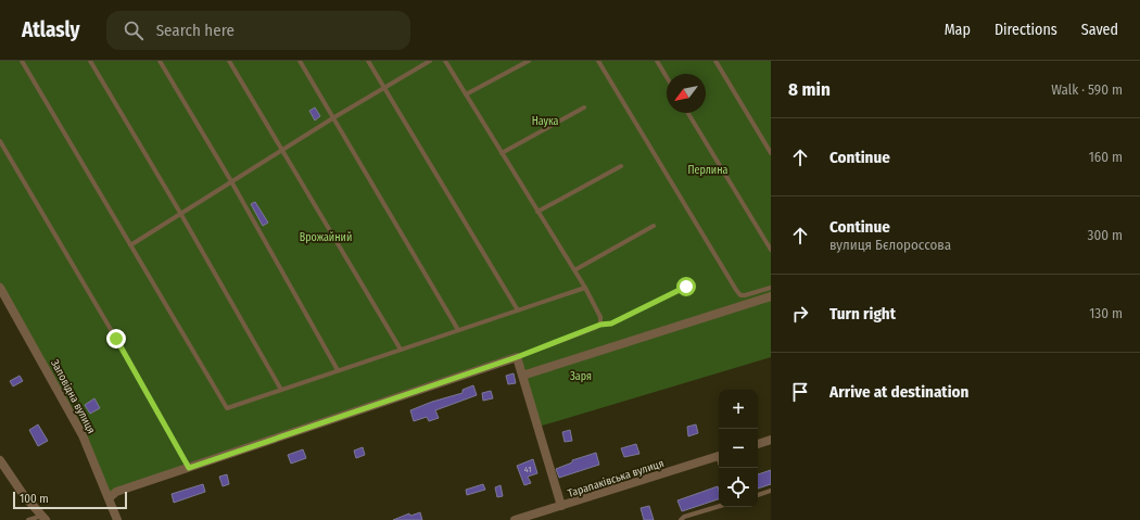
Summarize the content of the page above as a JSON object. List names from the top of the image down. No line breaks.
{"streets":{"street":["Заповідна вулиця","Тарапаківська вулиця"]},"parks":["Наука","Перлина","Врожайний","Заря"],"house_numbers":["41"],"scale_bar":"100 m","north":"bottom left","page":{"header":"Atlasly","search":"Search here","nav":["Map","Directions","Saved"],"heading":["8 min","Walk · 590 m"],"list":[["Continue","160 m"],["Continue","вулиця Бєлороссова","300 m"],["Turn right","130 m"],"Arrive at destination"],"map_buttons":["+","−"],"scale":"100 m"}}
